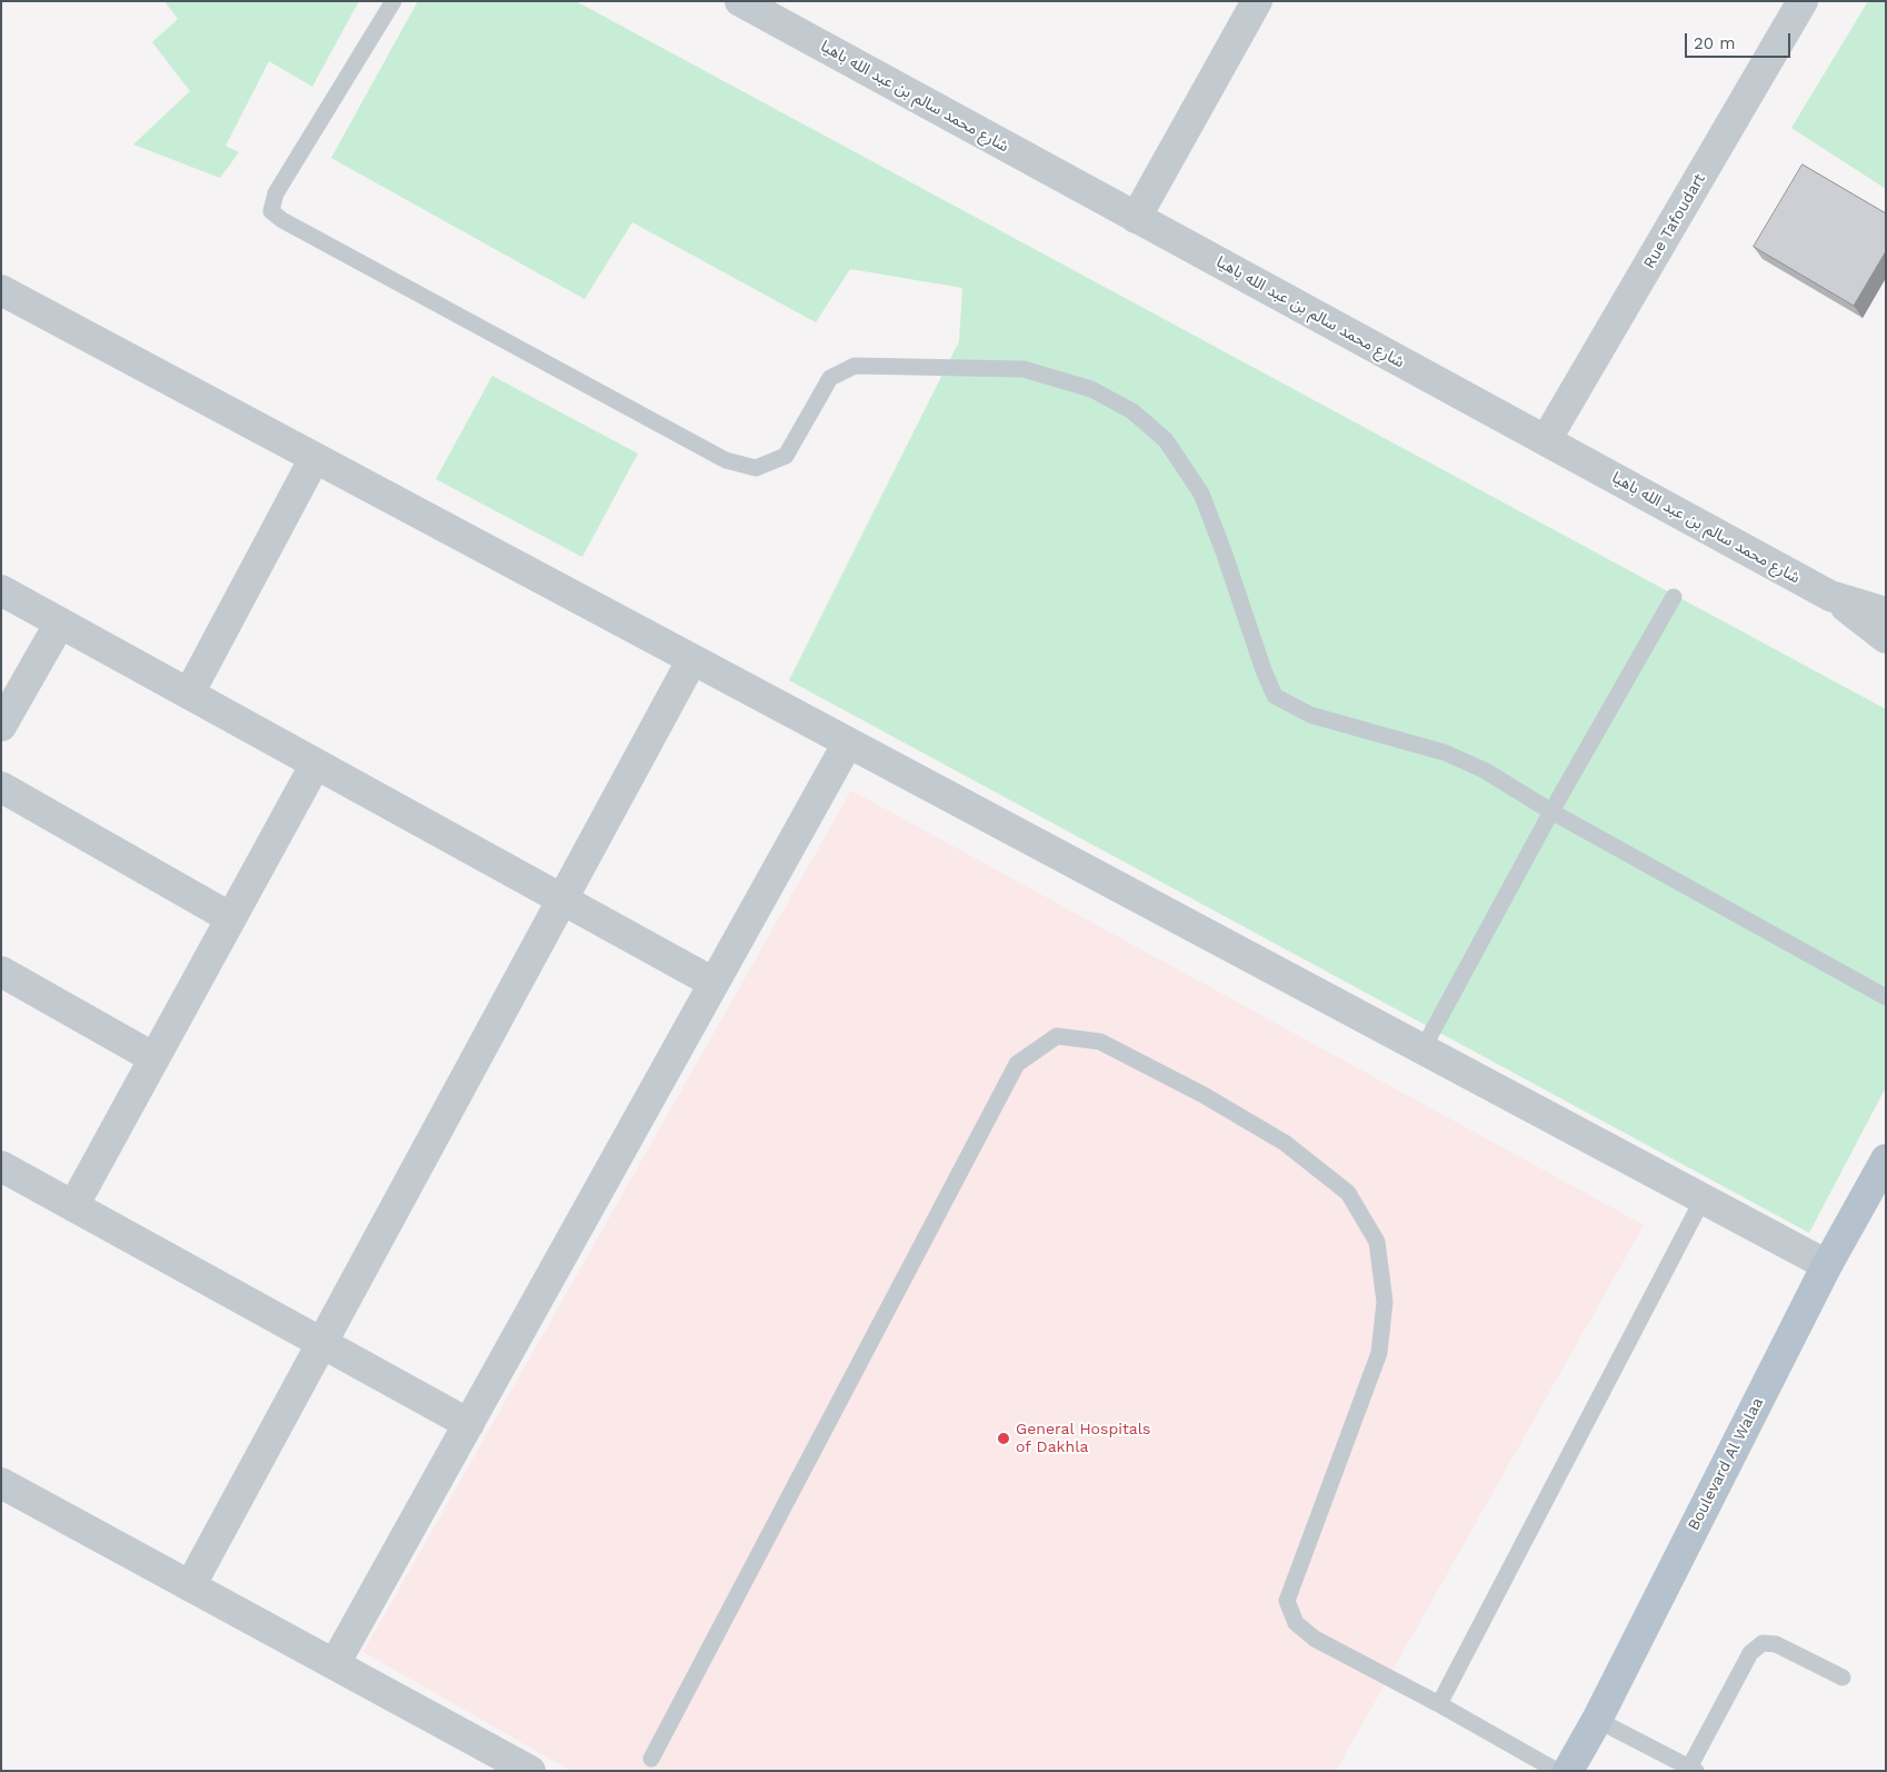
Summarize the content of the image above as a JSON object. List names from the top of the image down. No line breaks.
{"streets":{"main road":["Boulevard Al Walaa"],"street":["شارع محمد سالم بن عبد الله باهيا","Rue Tafoudart"]},"crossings":[["شارع محمد سالم بن عبد الله باهيا","Rue Tafoudart"]],"places":["General Hospitals of Dakhla"],"scale_bar":"20 m"}
